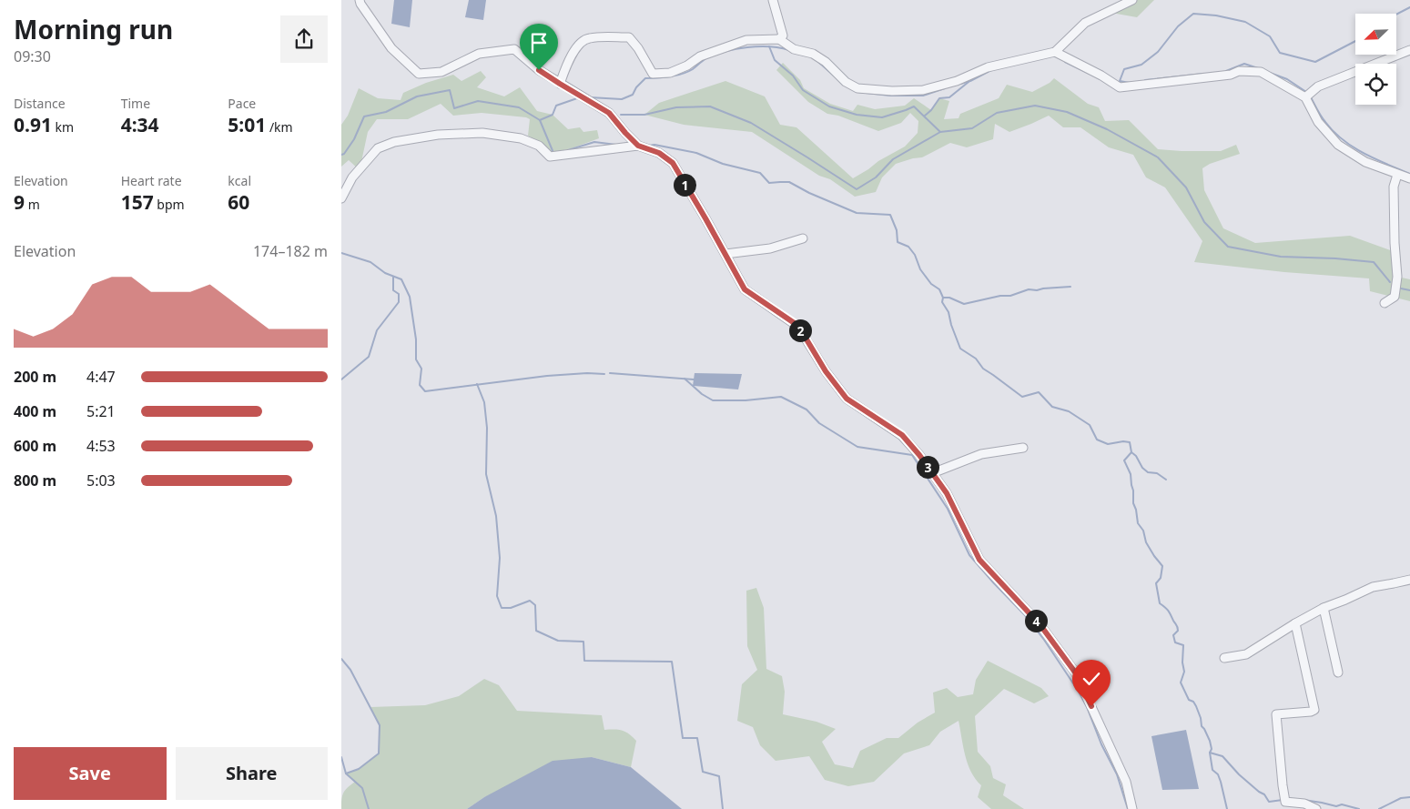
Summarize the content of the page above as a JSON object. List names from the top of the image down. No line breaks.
{"north":"bottom left","page":{"heading":["Morning run","09:30"],"stats":[["Distance","0.91 km"],["Time","4:34"],["Pace","5:01 /km"],["Elevation","9 m"],["Heart rate","157 bpm"],["kcal","60"]],"pins":["1","2","3","4"],"chart":["Elevation","174–182 m"],"list":[{"name":"200 m","note":"4:47"},{"name":"400 m","note":"5:21"},{"name":"600 m","note":"4:53"},{"name":"800 m","note":"5:03"}],"buttons":["Save","Share"]}}
